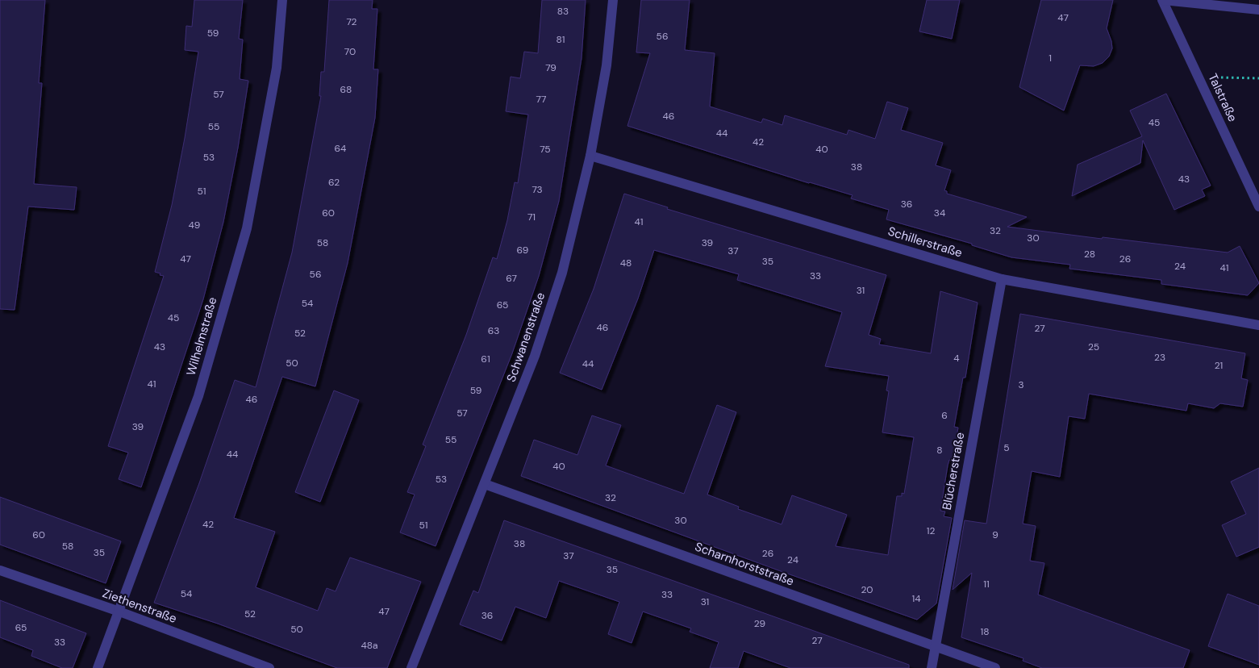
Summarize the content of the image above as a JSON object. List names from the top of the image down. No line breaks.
{"streets":{"street":["Talstraße","Schillerstraße","Wilhelmstraße","Schwanenstraße","Blücherstraße","Scharnhorststraße","Ziethenstraße"]},"crossings":[["Schillerstraße","Schwanenstraße"],["Schillerstraße","Blücherstraße"],["Wilhelmstraße","Ziethenstraße"],["Schwanenstraße","Scharnhorststraße"],["Blücherstraße","Scharnhorststraße"]],"house_numbers":["83","47","72","59","56","81","70","1","79","68","57","77","46","45","55","44","42","64","75","40","53","38","43","62","73","51","36","60","34","71","41","49","32","30","58","39","69","37","28","47","26","35","48","24","41","56","33","67","31","54","65","45","46","27","63","52","43","25","23","4","61","50","44","21","41","3","59","46","57","6","39","55","5","8","44","40","53","32","30","42","51","12","60","9","38","58","35","26","37","24","35","11","20","54","33","14","31","47","52","36","29","65","50","18","27","33","48a"]}
